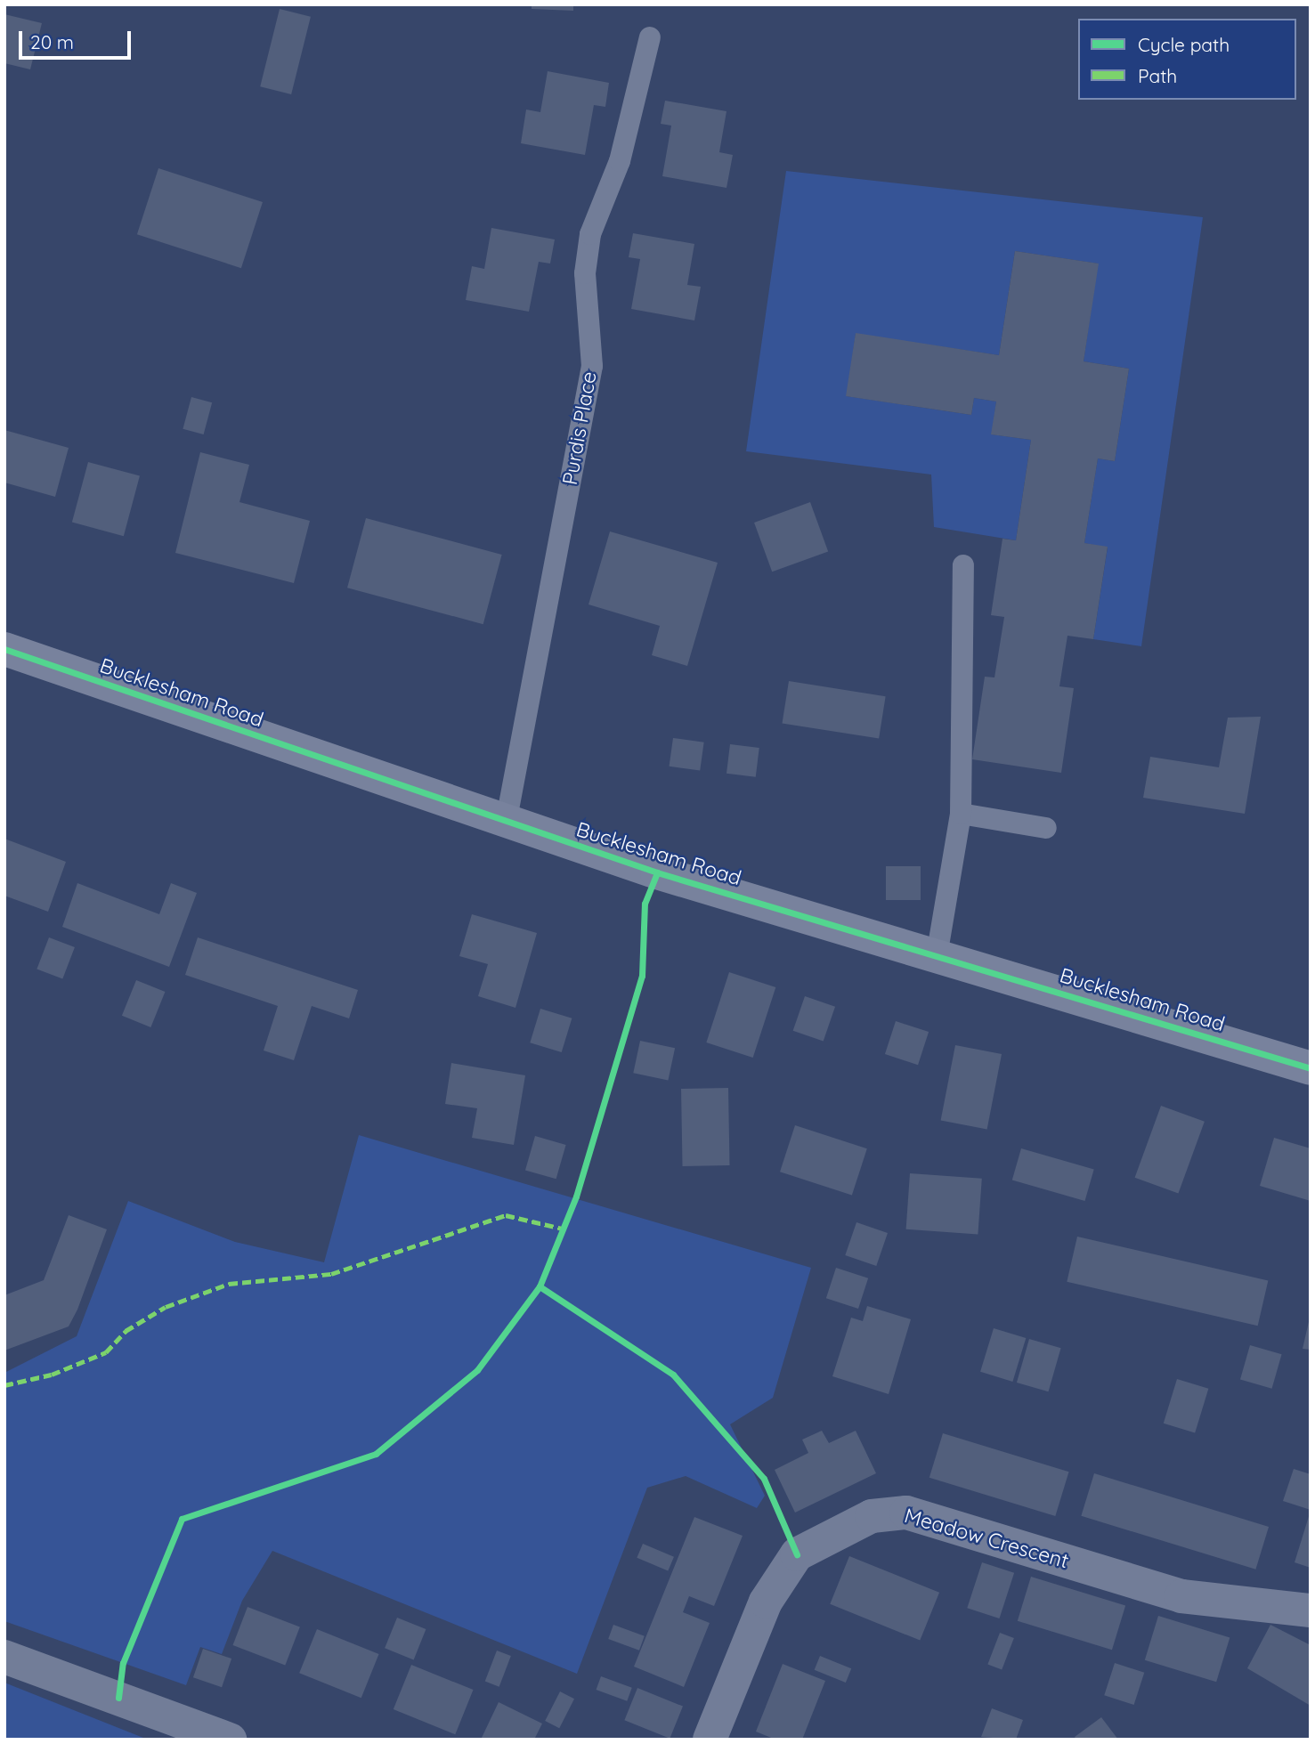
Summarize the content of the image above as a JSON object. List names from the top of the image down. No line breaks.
{"streets":{"street":["Bucklesham Road","Meadow Crescent"],"lane":["Purdis Place"]},"crossings":[["Purdis Place","Bucklesham Road"]],"legend":["Cycle path","Path"],"scale_bar":"20 m"}
